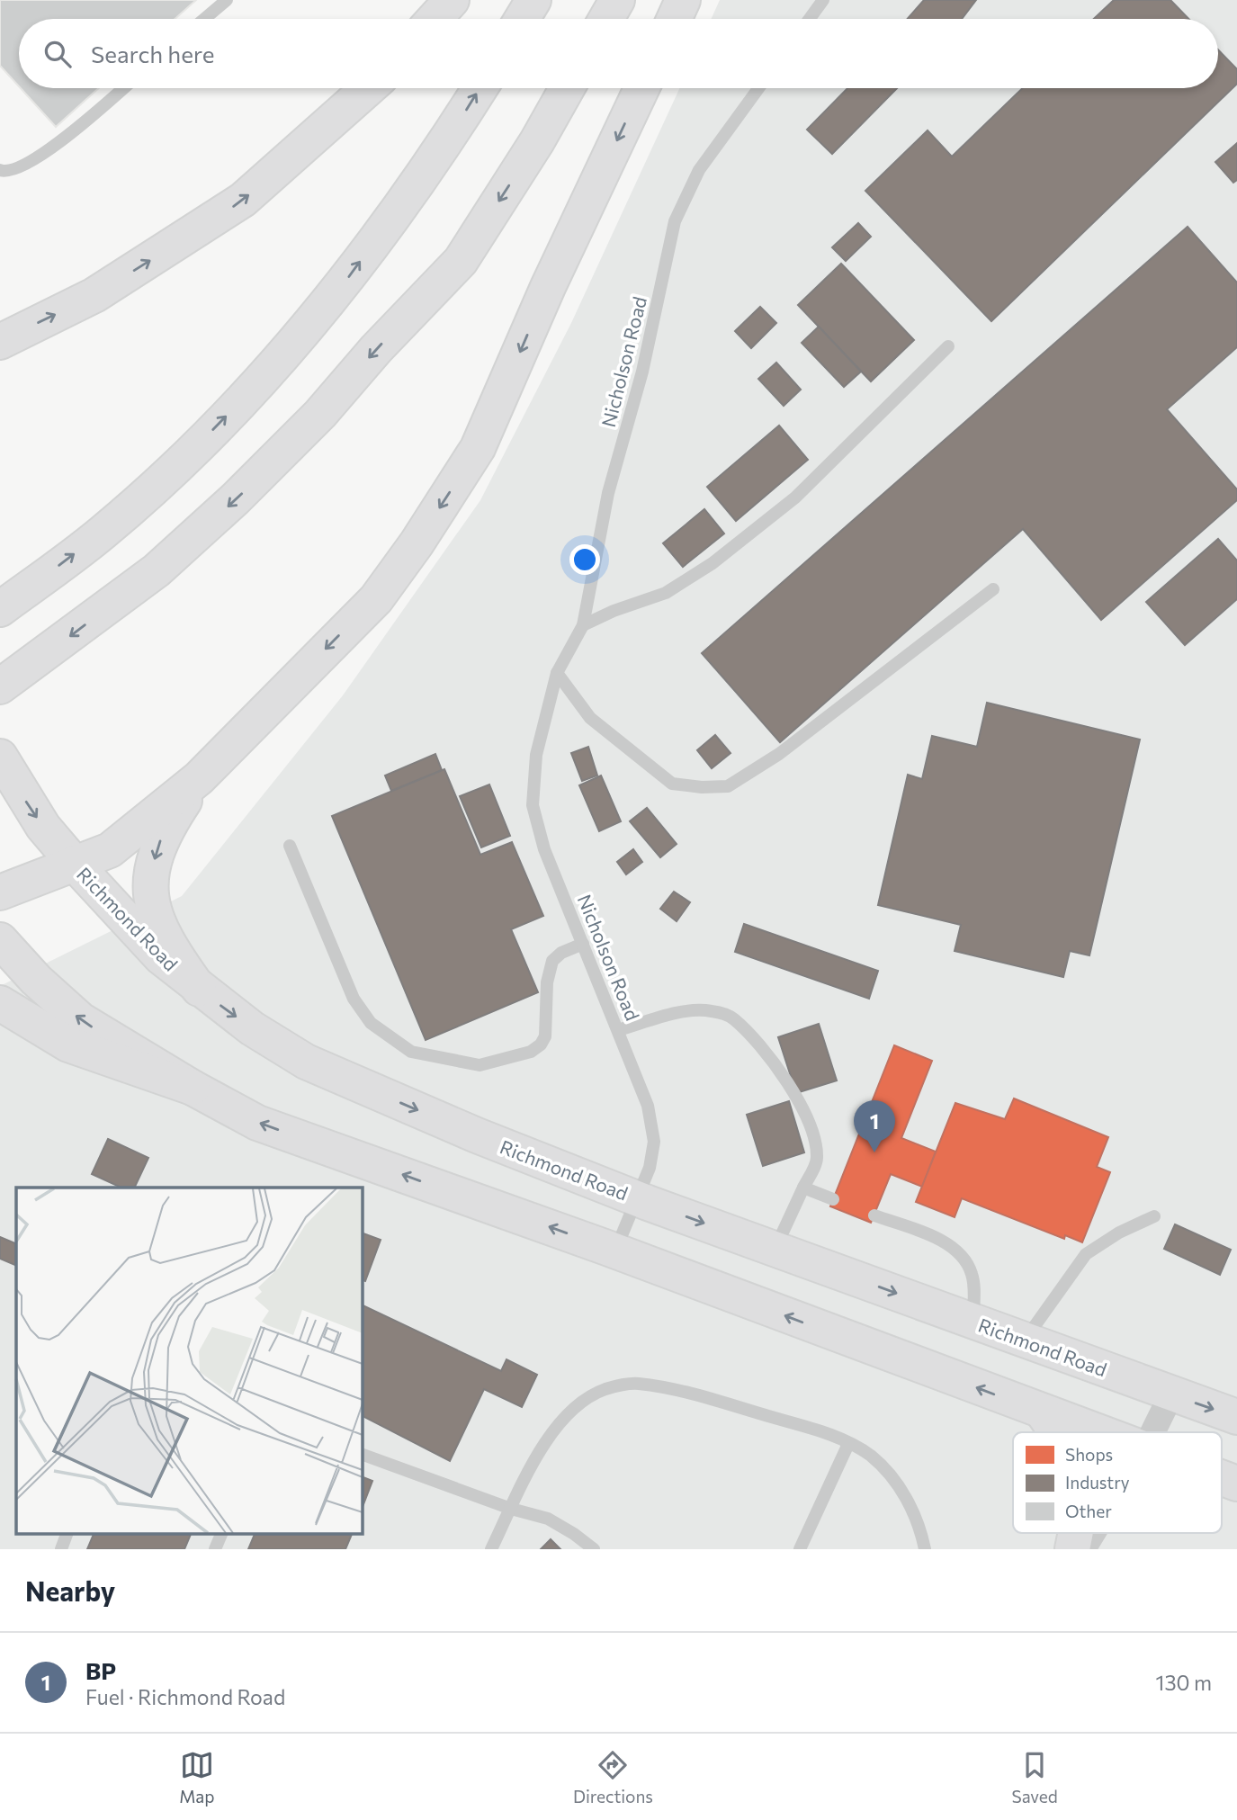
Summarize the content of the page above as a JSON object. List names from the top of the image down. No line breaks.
{"streets":{"main road":["Richmond Road"],"lane":["Nicholson Road"]},"crossings":[["Nicholson Road","Richmond Road"]],"legend":["Shops","Industry","Other"],"page":{"search":"Search here","pins":"1","heading":"Nearby","list":[{"mark":"1","name":"BP","note":"Fuel · Richmond Road","value":"130 m"}],"nav":["Map","Directions","Saved"]}}
